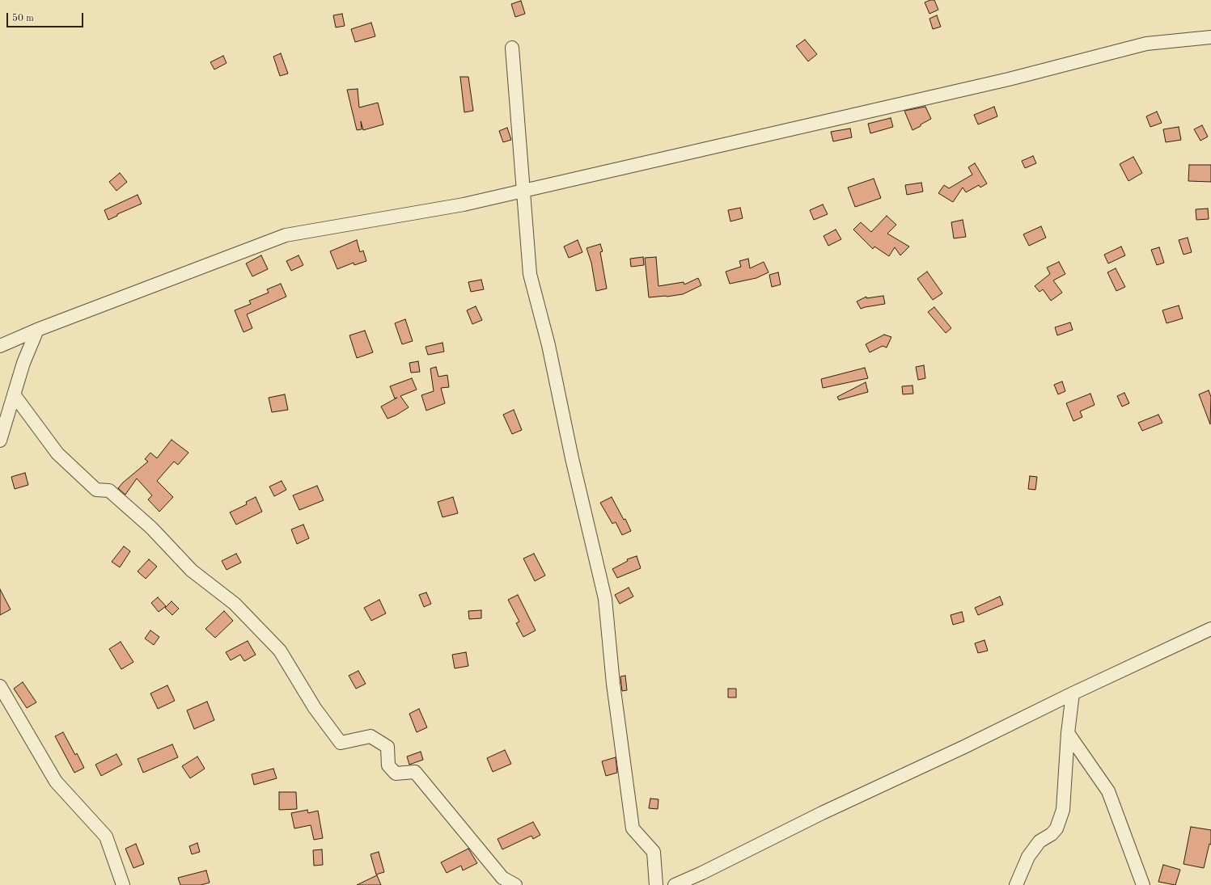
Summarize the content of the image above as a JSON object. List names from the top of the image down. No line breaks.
{"scale_bar":"50 m"}
